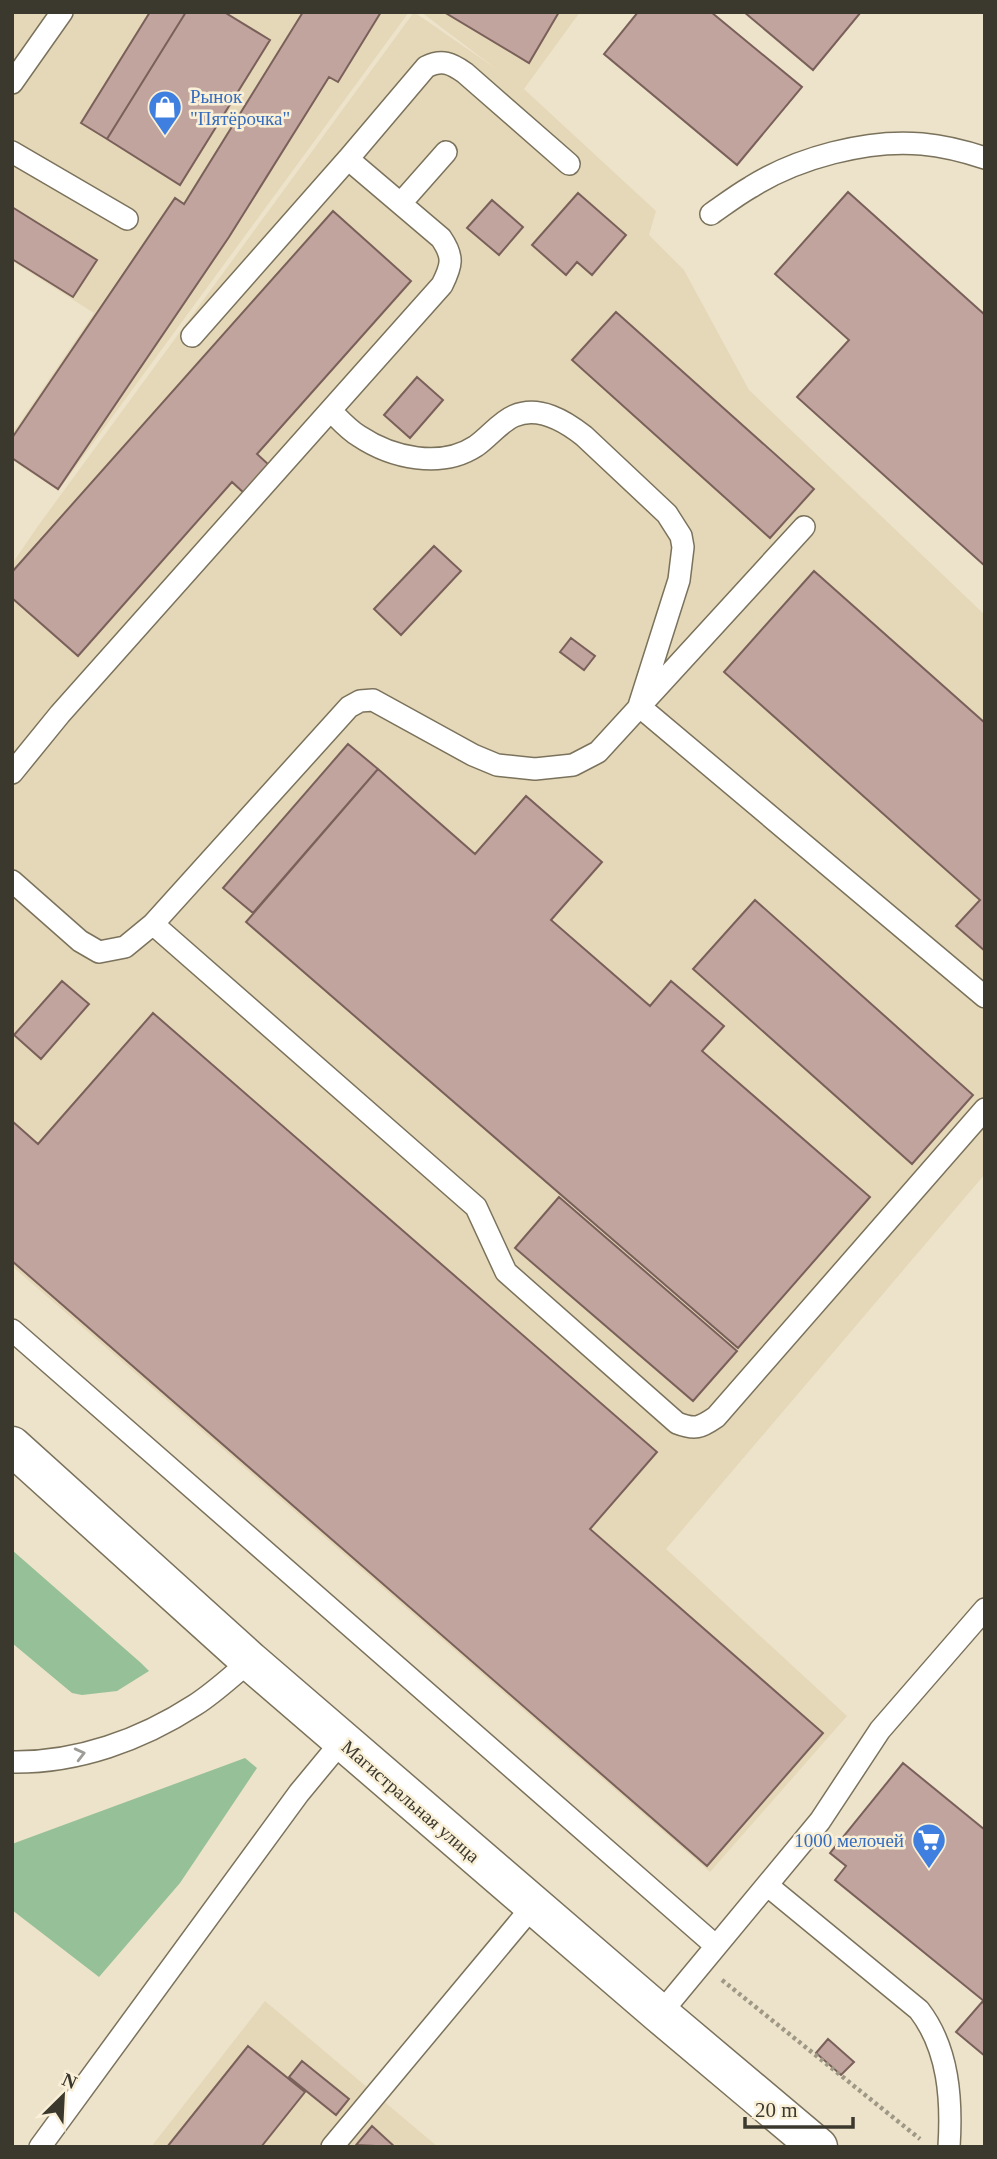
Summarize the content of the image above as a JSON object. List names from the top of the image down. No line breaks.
{"streets":{"main road":["Магистральная улица"]},"places":{"shop":["Рынок \"Пятёрочка\""],"supermarket":["1000 мелочей"]},"scale_bar":"20 m","north":"top right"}
